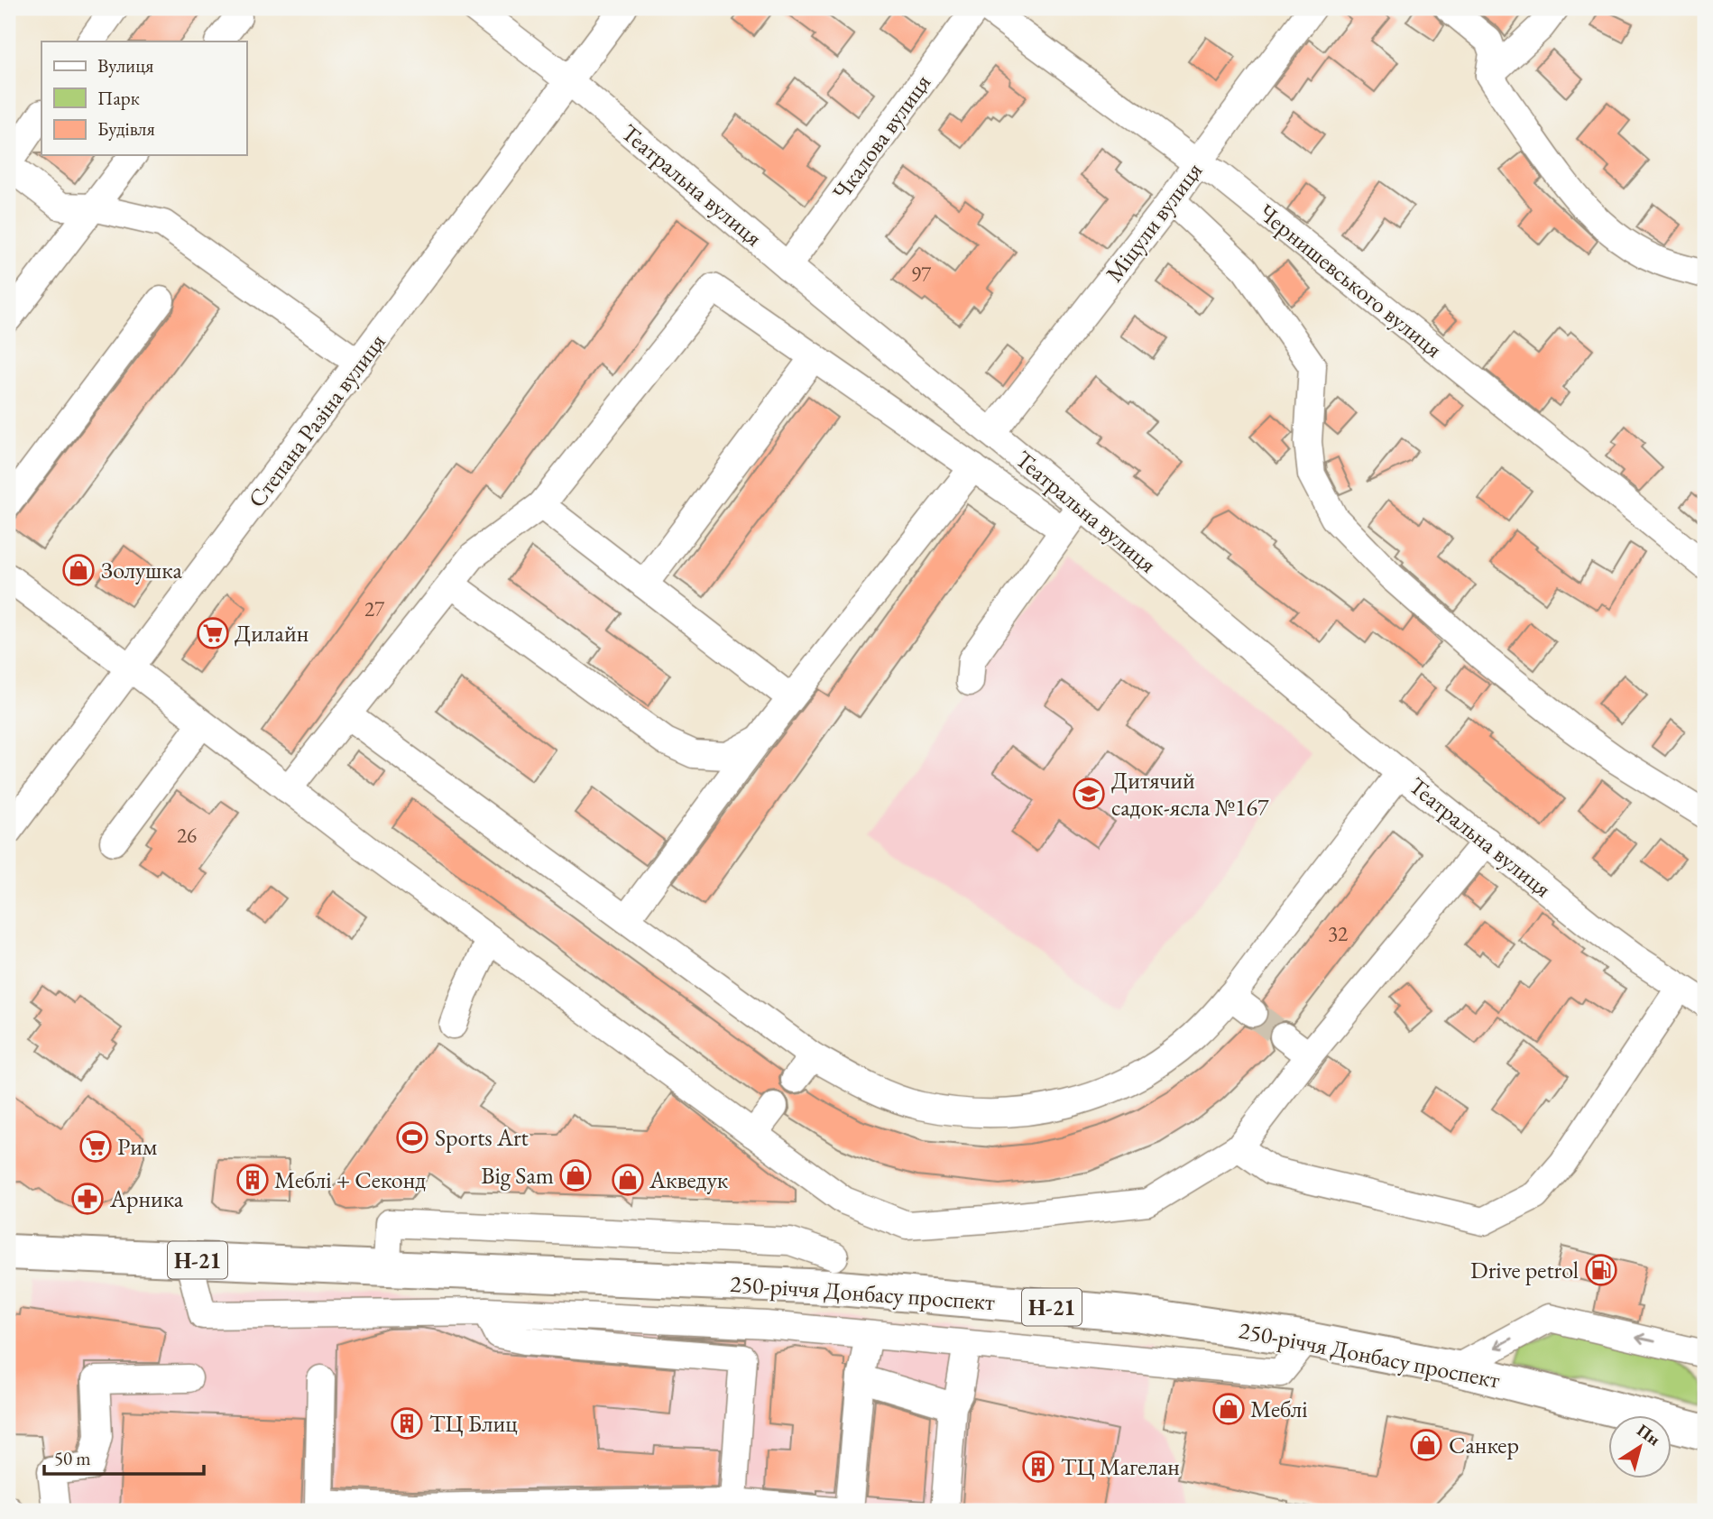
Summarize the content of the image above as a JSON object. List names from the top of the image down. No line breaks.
{"streets":{"main road":["Н-21","250-річчя Донбасу проспект"],"street":["Чкалова вулиця","Театральна вулиця","Міцули вулиця","Чернишевського вулиця","Степана Разіна вулиця"]},"crossings":[["Чкалова вулиця","Театральна вулиця"],["Театральна вулиця","Міцули вулиця"],["Театральна вулиця","Степана Разіна вулиця"],["Міцули вулиця","Чернишевського вулиця"]],"places":{"shop":["Золушка","Big Sam","Акведук","Меблі","Санкер"],"supermarket":["Дилайн","Рим"],"school or university":["Дитячий садок-ясла №167"],"sports":["Sports Art"],"building":["Меблі + Секонд","ТЦ Блиц","ТЦ Магелан"],"pharmacy":["Арника"],"fuel station":["Drive petrol"]},"house_numbers":["97","27","26","32"],"legend":["Вулиця","Парк","Будівля"],"scale_bar":"50 m","north":"top right"}
